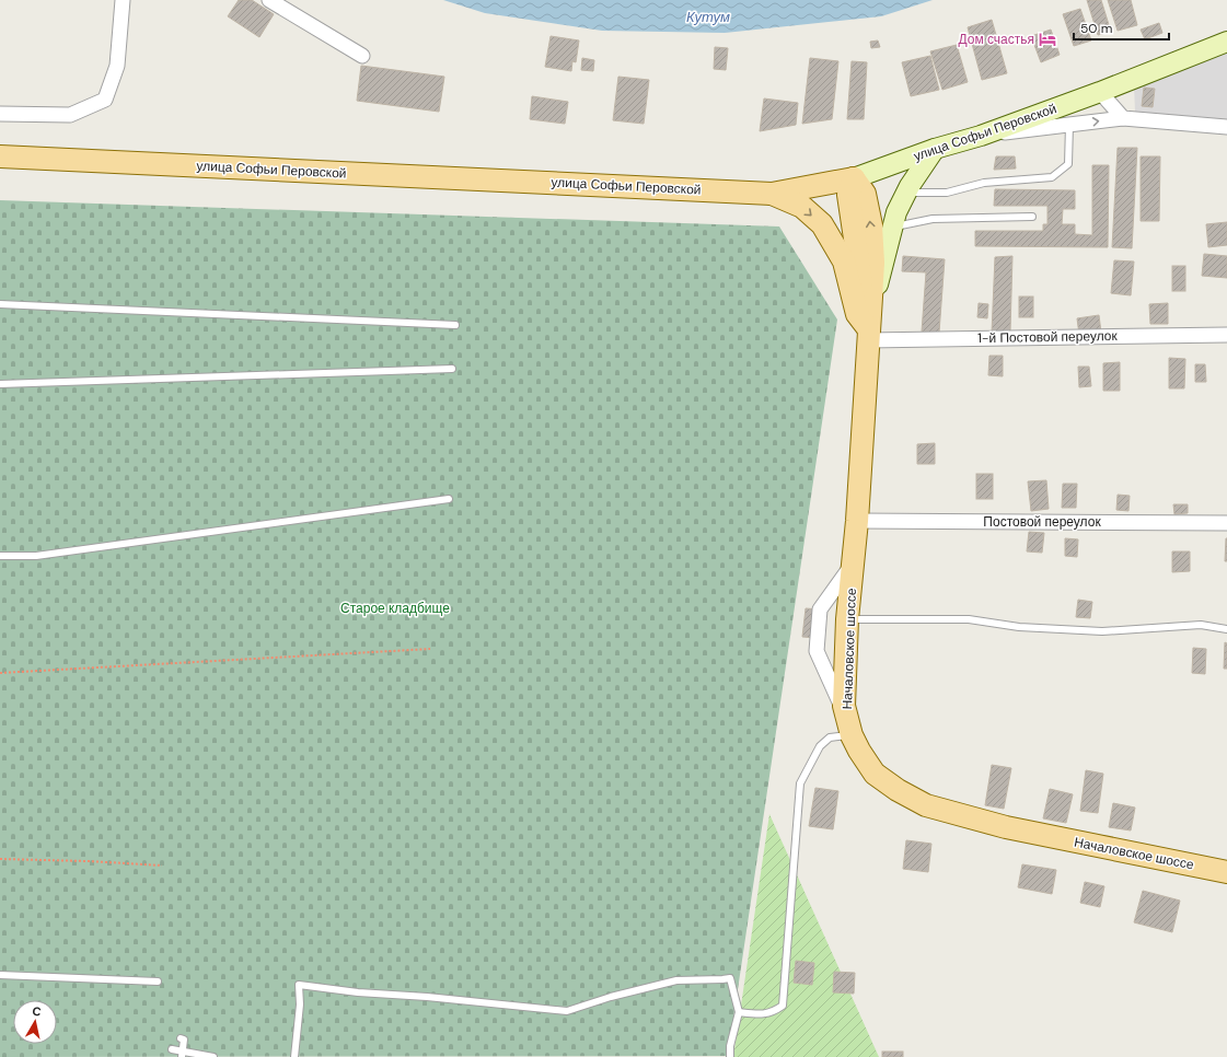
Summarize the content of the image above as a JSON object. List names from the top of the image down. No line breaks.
{"streets":{"main road":["улица Софьи Перовской","Началовское шоссе"],"street":["1-й Постовой переулок","Постовой переулок"]},"crossings":[["улица Софьи Перовской","Началовское шоссе"],["1-й Постовой переулок","Началовское шоссе"],["Постовой переулок","Началовское шоссе"]],"water":["Кутум"],"parks":["Старое кладбище"],"places":{"hotel":["Дом счастья"]},"scale_bar":"50 m","north":"top"}
